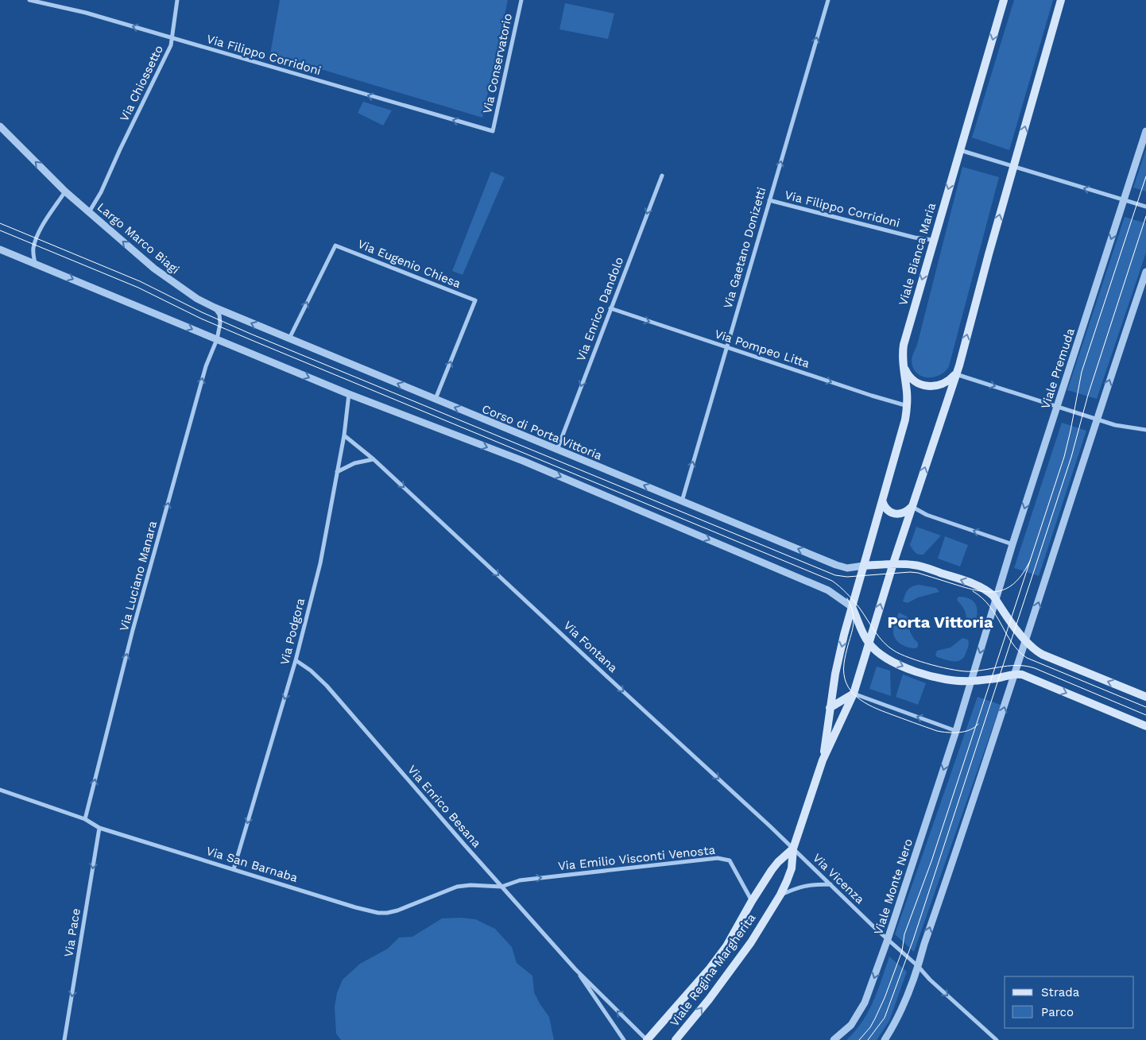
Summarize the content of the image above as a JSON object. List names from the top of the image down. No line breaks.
{"streets":{"main road":["Viale Bianca Maria","Viale Regina Margherita"],"street":["Via Filippo Corridoni","Via Conservatorio","Via Chiossetto","Largo Marco Biagi","Via Gaetano Donizetti","Via Eugenio Chiesa","Via Enrico Dandolo","Via Pompeo Litta","Viale Premuda","Corso di Porta Vittoria","Via Luciano Manara","Via Podgora","Via Fontana","Via Enrico Besana","Via Emilio Visconti Venosta","Via San Barnaba","Via Vicenza","Viale Monte Nero","Via Pace"]},"crossings":[["Via Filippo Corridoni","Via Conservatorio"],["Via Filippo Corridoni","Via Chiossetto"],["Via Filippo Corridoni","Via Gaetano Donizetti"],["Via Filippo Corridoni","Viale Bianca Maria"],["Via Chiossetto","Largo Marco Biagi"],["Largo Marco Biagi","Corso di Porta Vittoria"],["Via Gaetano Donizetti","Via Pompeo Litta"],["Via Gaetano Donizetti","Corso di Porta Vittoria"],["Viale Bianca Maria","Via Pompeo Litta"],["Viale Bianca Maria","Corso di Porta Vittoria"],["Viale Bianca Maria","Viale Regina Margherita"],["Via Eugenio Chiesa","Corso di Porta Vittoria"],["Via Enrico Dandolo","Via Pompeo Litta"],["Via Enrico Dandolo","Corso di Porta Vittoria"],["Viale Premuda","Viale Monte Nero"],["Via Luciano Manara","Via San Barnaba"],["Via Podgora","Via Fontana"],["Via Podgora","Via Enrico Besana"],["Via Podgora","Via San Barnaba"],["Via Fontana","Via Vicenza"],["Via Fontana","Viale Regina Margherita"],["Via Enrico Besana","Via Emilio Visconti Venosta"],["Via Enrico Besana","Via San Barnaba"],["Via Enrico Besana","Viale Regina Margherita"],["Via Emilio Visconti Venosta","Via San Barnaba"],["Via Emilio Visconti Venosta","Viale Regina Margherita"],["Via San Barnaba","Via Pace"],["Via Vicenza","Viale Monte Nero"],["Via Vicenza","Viale Regina Margherita"]],"one_way":["Via Filippo Corridoni","Via Gaetano Donizetti","Via Enrico Dandolo","Via Pompeo Litta","Via Luciano Manara","Via Podgora","Via Fontana","Via Emilio Visconti Venosta","Via Vicenza","Via Pace"],"districts":["Porta Vittoria"],"legend":["Strada","Parco"]}
